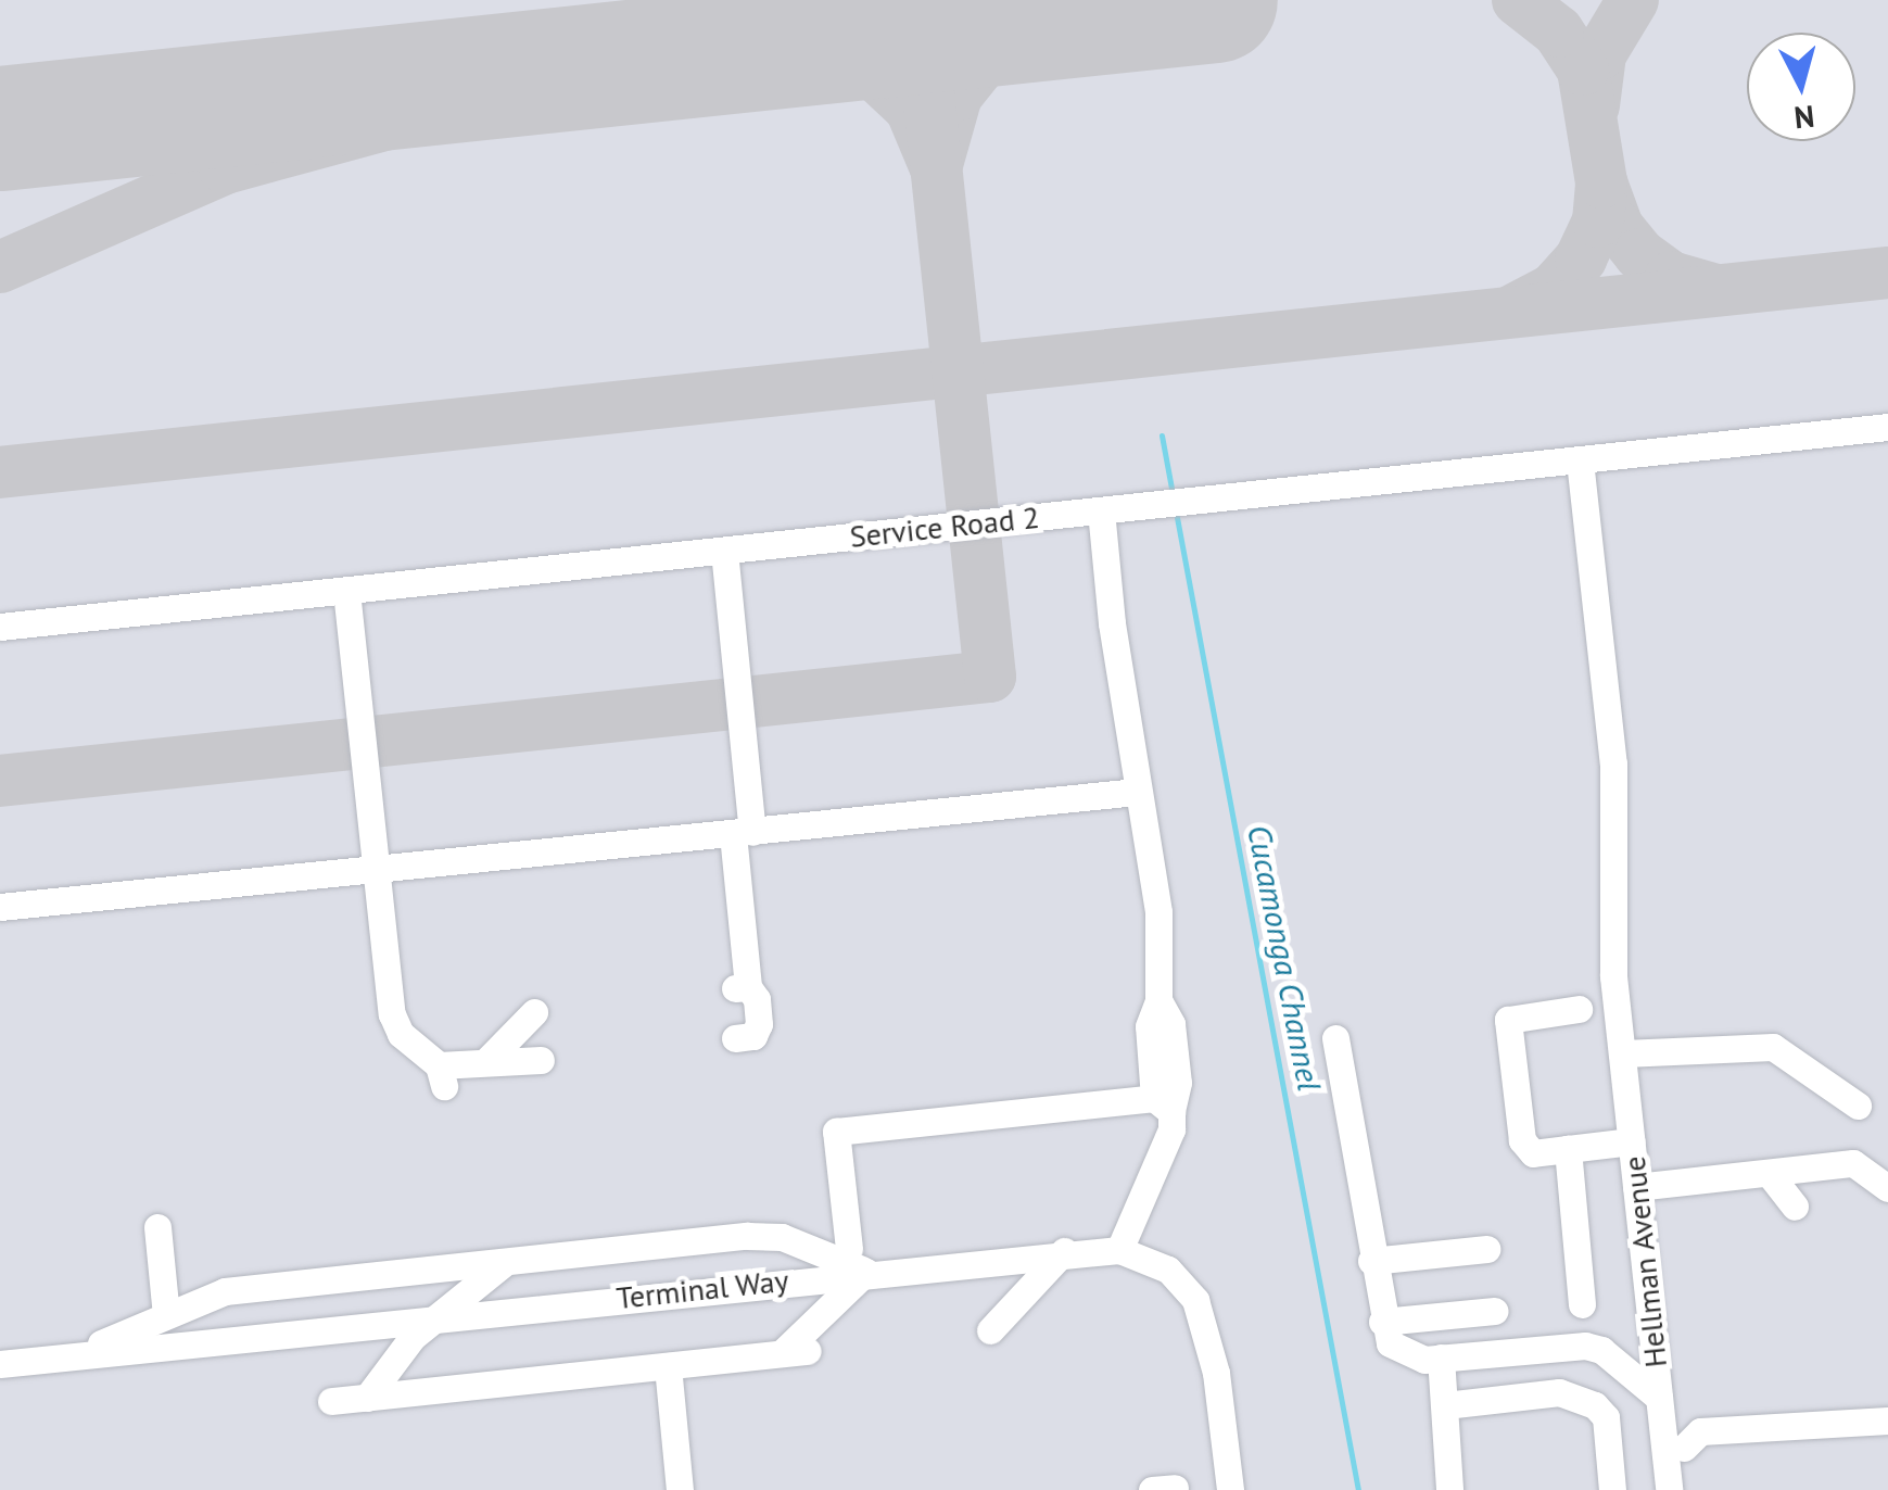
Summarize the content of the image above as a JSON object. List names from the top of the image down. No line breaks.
{"streets":{"street":["Service Road 2","Hellman Avenue","Terminal Way"]},"crossings":[["Service Road 2","Hellman Avenue"]],"water":["Cucamonga Channel"],"north":"bottom"}
